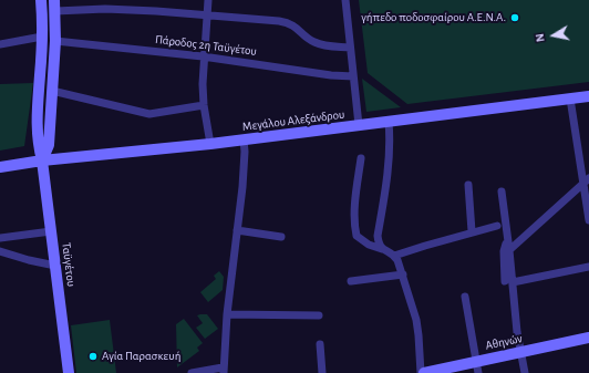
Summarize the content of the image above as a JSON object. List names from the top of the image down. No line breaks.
{"streets":{"street":["Πάροδος 2η Ταϋγέτου","Μεγάλου Αλεξάνδρου","Ταϋγέτου","Αθηνών"]},"crossings":[["Πάροδος 2η Ταϋγέτου","Ταϋγέτου"],["Μεγάλου Αλεξάνδρου","Ταϋγέτου"]],"places":["γήπεδο ποδοσφαίρου Α.Ε.Ν.Α.","Αγία Παρασκευή"],"north":"left"}
